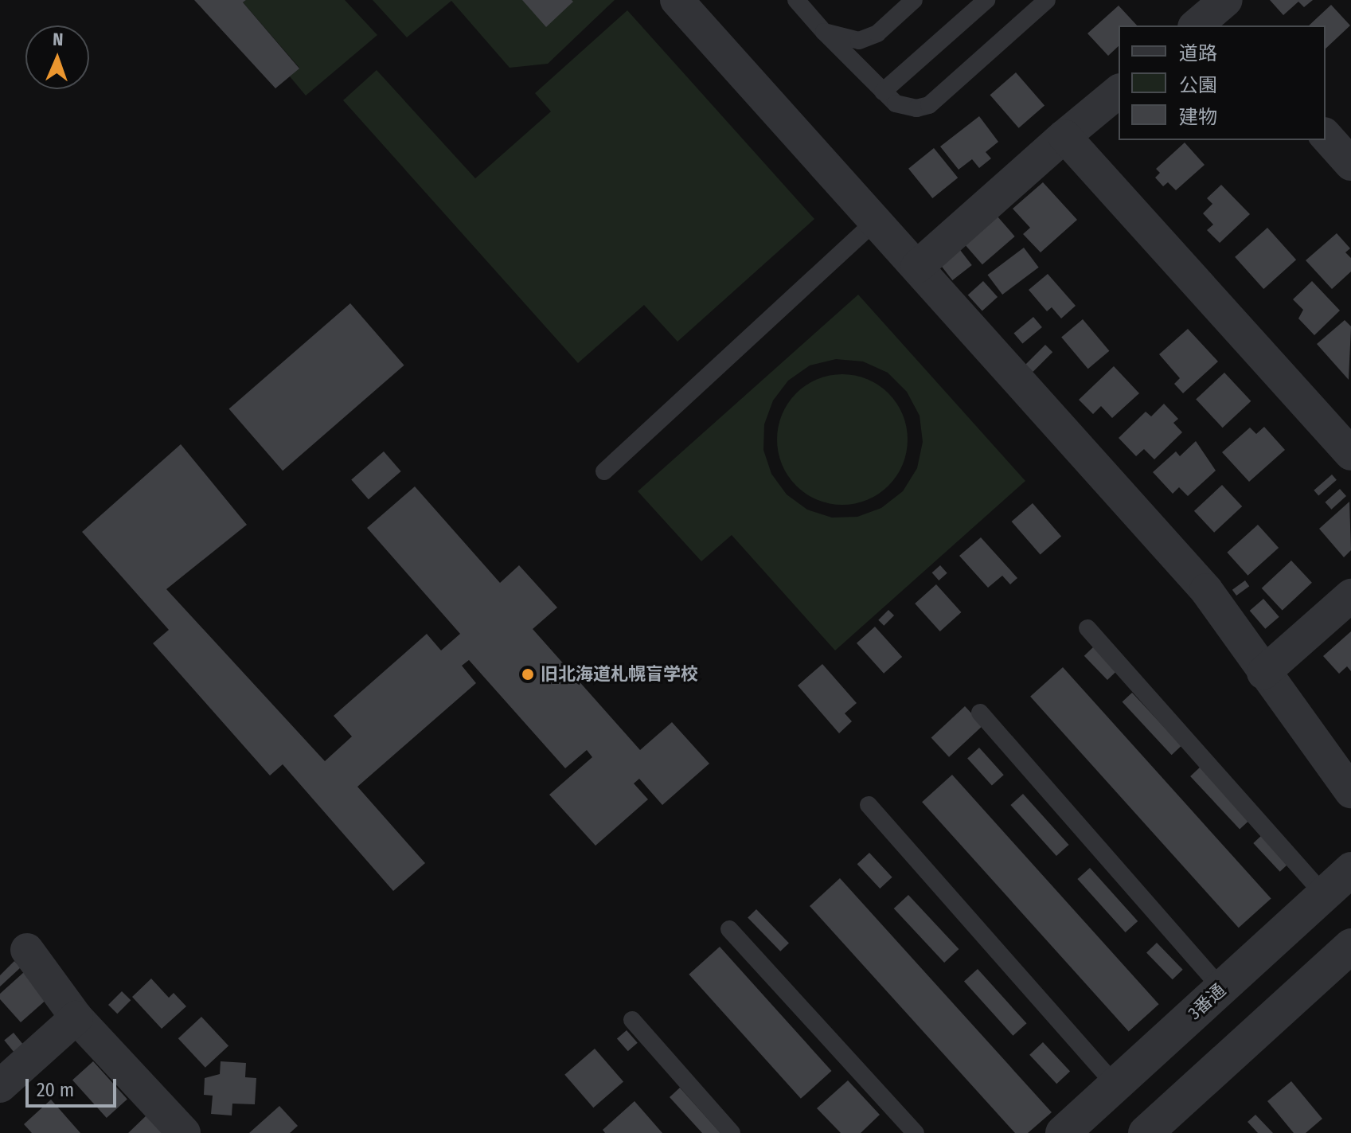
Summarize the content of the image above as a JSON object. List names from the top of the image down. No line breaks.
{"streets":{"street":["3番通"]},"places":["旧北海道札幌盲学校"],"legend":["道路","公園","建物"],"scale_bar":"20 m","north":"top"}
